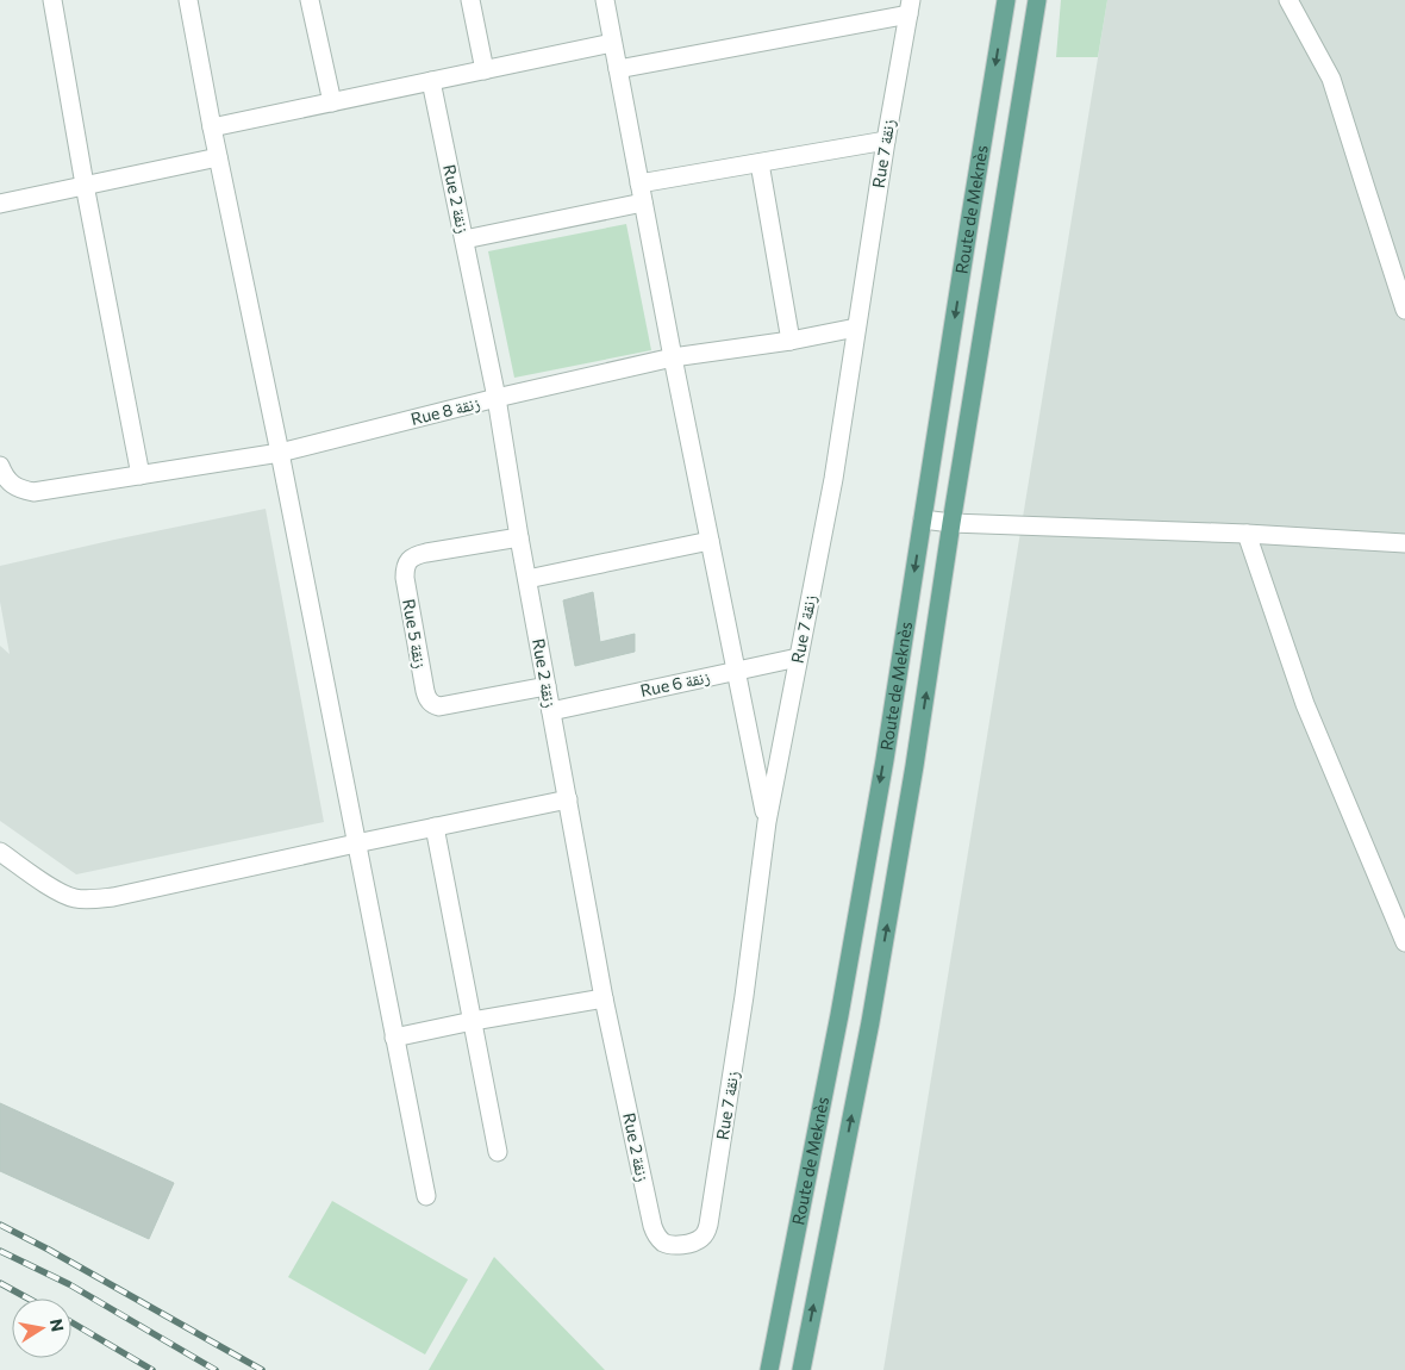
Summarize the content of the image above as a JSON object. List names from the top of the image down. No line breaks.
{"streets":{"main road":["Route de Meknès"],"street":["Rue 7 زنقة","Rue 2 زنقة","Rue 8 زنقة","Rue 5 زنقة","Rue 6 زنقة"]},"crossings":[["Rue 7 زنقة","Rue 2 زنقة"],["Rue 7 زنقة","Rue 8 زنقة"],["Rue 7 زنقة","Rue 6 زنقة"],["Rue 2 زنقة","Rue 8 زنقة"],["Rue 2 زنقة","Rue 5 زنقة"],["Rue 2 زنقة","Rue 6 زنقة"]],"north":"right"}
